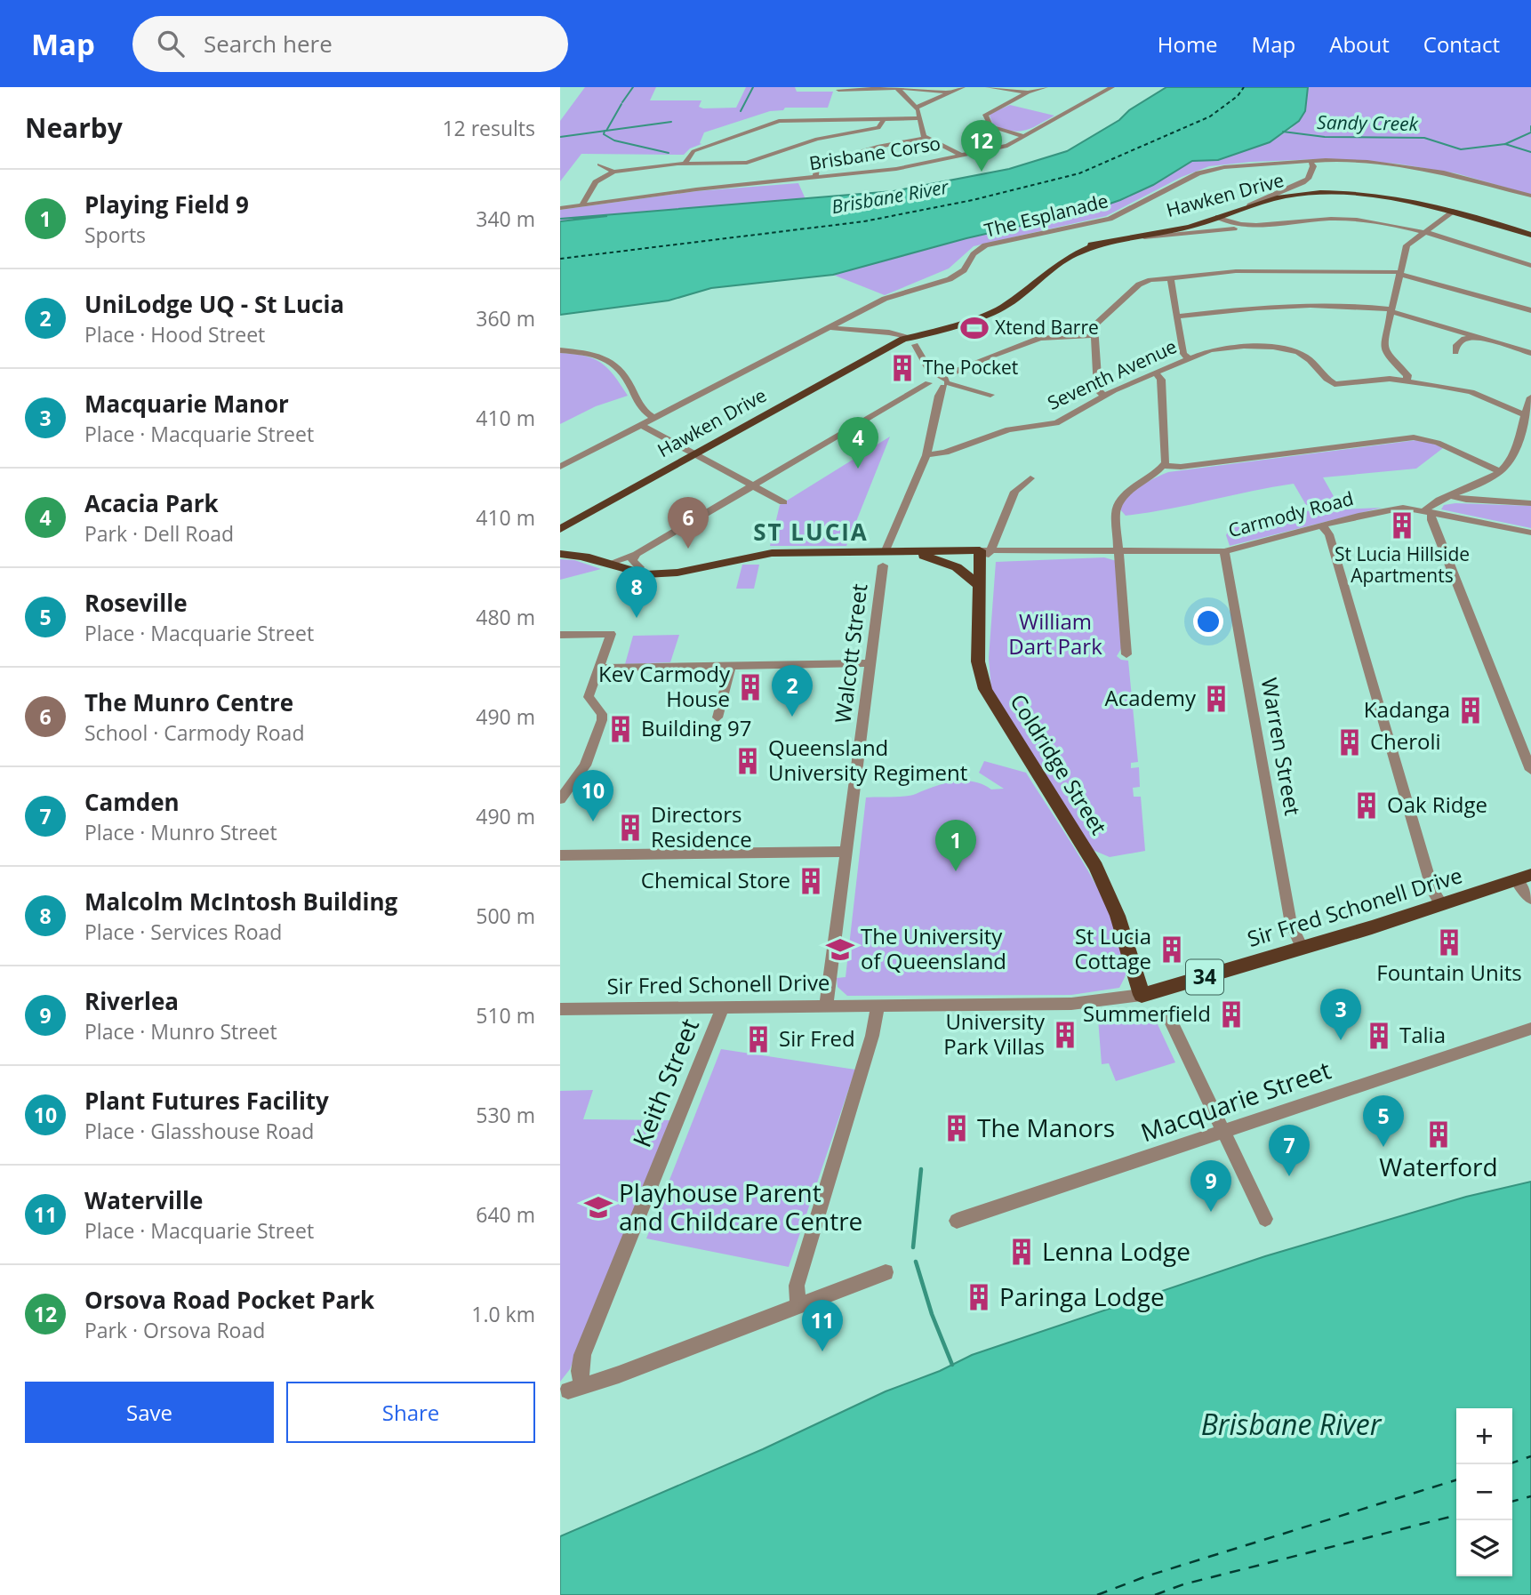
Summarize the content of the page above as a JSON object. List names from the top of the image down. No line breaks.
{"streets":{"main road":["Hawken Drive","Carmody Road","Coldridge Street","Sir Fred Schonell Drive","34"],"street":["Brisbane Corso","The Esplanade","Seventh Avenue","Walcott Street","Warren Street","Keith Street","Macquarie Street"]},"crossings":[["Carmody Road","Warren Street"],["Carmody Road","Coldridge Street"],["Walcott Street","Sir Fred Schonell Drive"],["Warren Street","Sir Fred Schonell Drive"],["Coldridge Street","Sir Fred Schonell Drive"],["Sir Fred Schonell Drive","Keith Street"]],"districts":["ST LUCIA"],"water":["Sandy Creek","Brisbane River"],"parks":["William Dart Park"],"places":{"sports":["Xtend Barre"],"building":["The Pocket","St Lucia Hillside Apartments","Kev Carmody House","Academy","Kadanga","Building 97","Cheroli","Queensland University Regiment","Oak Ridge","Directors Residence","Chemical Store","Fountain Units","St Lucia Cottage","Summerfield","University Park Villas","Talia","Sir Fred","The Manors","Waterford","Lenna Lodge","Paringa Lodge"],"school or university":["The University of Queensland","Playhouse Parent and Childcare Centre"]},"page":{"header":"Map","search":"Search here","nav":["Home","Map","About","Contact"],"heading":["Nearby","12 results"],"pins":["12","4","6","8","2","10","1","3","5","7","9","11"],"list":[{"mark":"1","name":"Playing Field 9","note":"Sports","value":"340 m"},{"mark":"2","name":"UniLodge UQ - St Lucia","note":"Place · Hood Street","value":"360 m"},{"mark":"3","name":"Macquarie Manor","note":"Place · Macquarie Street","value":"410 m"},{"mark":"4","name":"Acacia Park","note":"Park · Dell Road","value":"410 m"},{"mark":"5","name":"Roseville","note":"Place · Macquarie Street","value":"480 m"},{"mark":"6","name":"The Munro Centre","note":"School · Carmody Road","value":"490 m"},{"mark":"7","name":"Camden","note":"Place · Munro Street","value":"490 m"},{"mark":"8","name":"Malcolm McIntosh Building","note":"Place · Services Road","value":"500 m"},{"mark":"9","name":"Riverlea","note":"Place · Munro Street","value":"510 m"},{"mark":"10","name":"Plant Futures Facility","note":"Place · Glasshouse Road","value":"530 m"},{"mark":"11","name":"Waterville","note":"Place · Macquarie Street","value":"640 m"},{"mark":"12","name":"Orsova Road Pocket Park","note":"Park · Orsova Road","value":"1.0 km"}],"buttons":["Save","Share"],"map_buttons":["+","−"]}}
